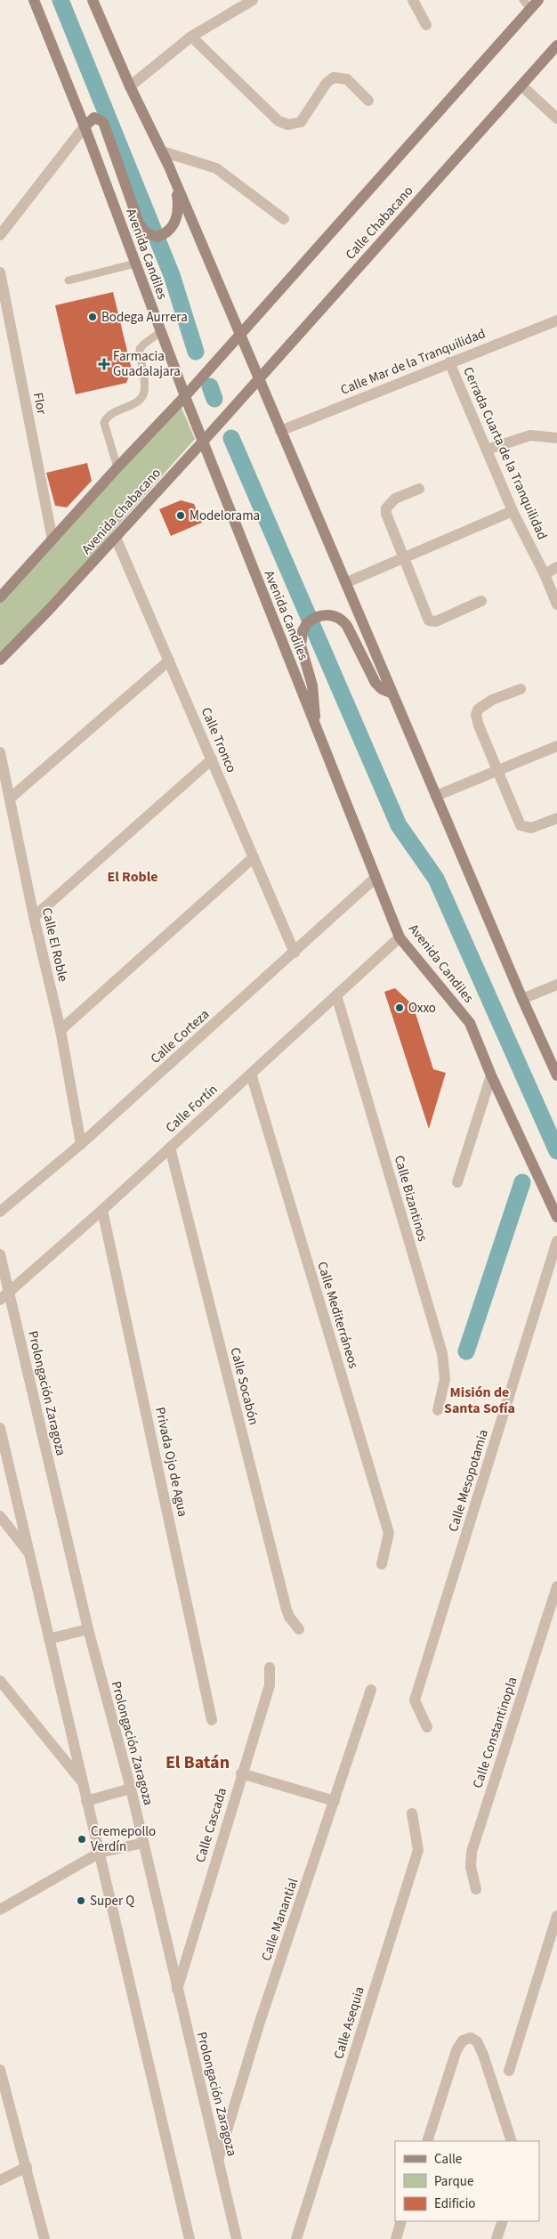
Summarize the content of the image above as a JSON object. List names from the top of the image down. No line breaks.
{"streets":{"main road":["Calle Chabacano","Avenida Candiles","Avenida Chabacano"],"street":["Calle Mar de la Tranquilidad","Flor","Cerrada Cuarta de la Tranquilidad","Calle Tronco","Calle El Roble","Calle Corteza","Calle Fortín","Calle Bizantinos","Calle Mediterráneos","Calle Socabón","Prolongación Zaragoza","Privada Ojo de Agua","Calle Mesopotamia","Calle Constantinopla","Calle Cascada","Calle Manantial","Calle Asequia"]},"crossings":[["Calle Chabacano","Avenida Chabacano"],["Avenida Candiles","Avenida Chabacano"],["Avenida Candiles","Calle Corteza"],["Avenida Candiles","Calle Fortín"],["Calle Mar de la Tranquilidad","Cerrada Cuarta de la Tranquilidad"],["Avenida Chabacano","Calle Tronco"],["Calle Tronco","Calle Corteza"],["Calle El Roble","Calle Corteza"],["Calle Fortín","Calle Bizantinos"],["Calle Fortín","Calle Mediterráneos"],["Calle Fortín","Calle Socabón"],["Calle Fortín","Prolongación Zaragoza"],["Calle Fortín","Privada Ojo de Agua"],["Prolongación Zaragoza","Calle Cascada"],["Prolongación Zaragoza","Calle Manantial"]],"districts":["El Roble","Misión de Santa Sofía","El Batán"],"places":{"other":["Bodega Aurrera","Modelorama","Oxxo","Cremepollo Verdín","Super Q"],"health":["Farmacia Guadalajara"]},"legend":["Calle","Parque","Edificio"]}
